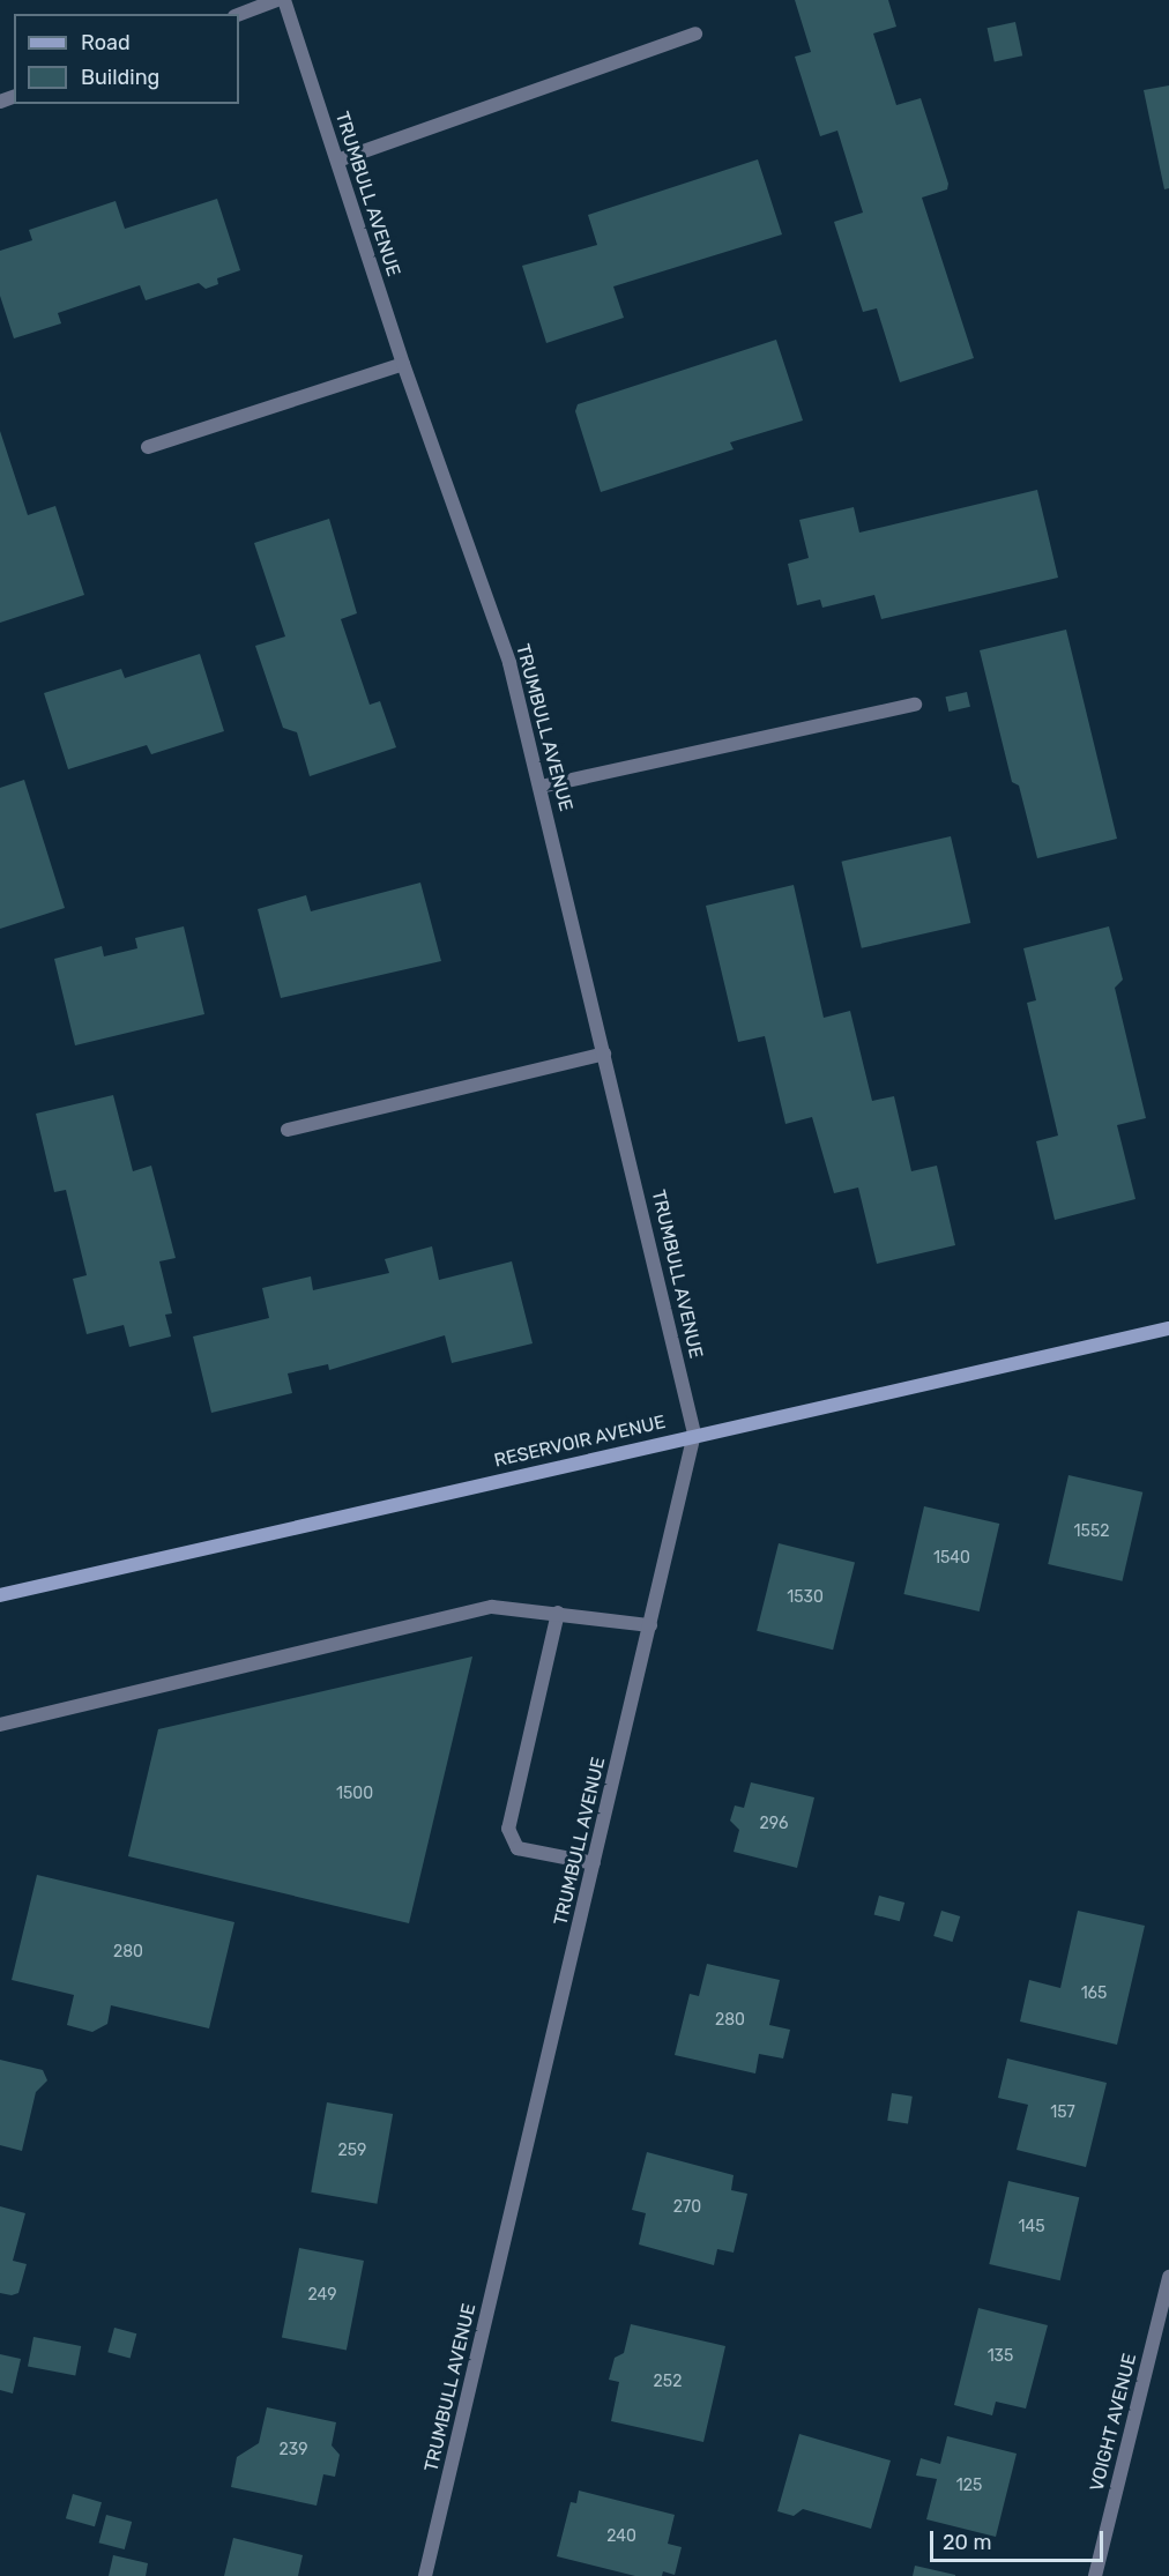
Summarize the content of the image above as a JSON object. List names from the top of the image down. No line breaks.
{"streets":{"main road":["RESERVOIR AVENUE"],"street":["TRUMBULL AVENUE","VOIGHT AVENUE"]},"crossings":[["TRUMBULL AVENUE","RESERVOIR AVENUE"]],"house_numbers":["1552","1540","1530","1500","296","280","165","280","157","259","270","145","249","135","252","239","125","240"],"legend":["Road","Building"],"scale_bar":"20 m"}
